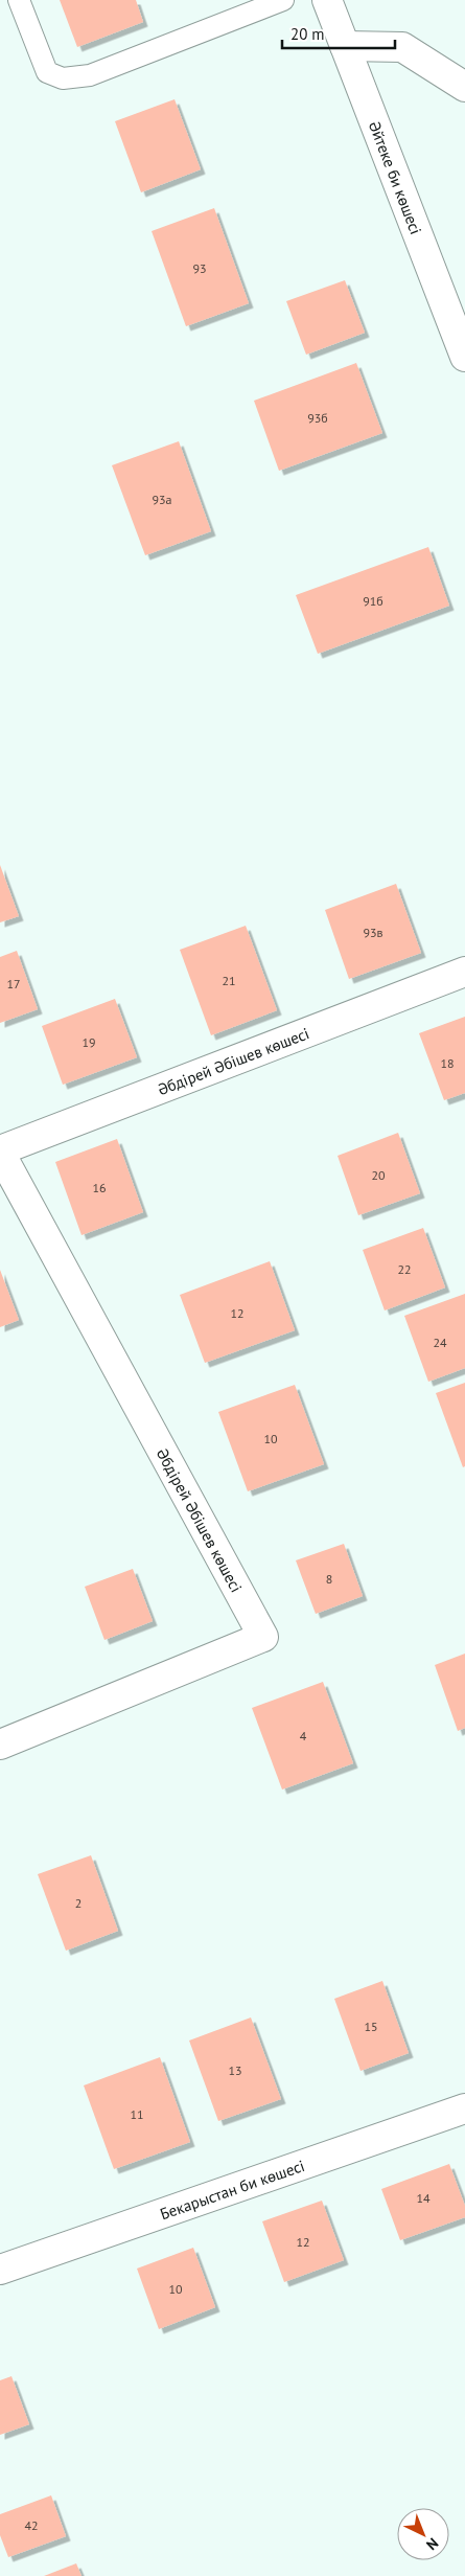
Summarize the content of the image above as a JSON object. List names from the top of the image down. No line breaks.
{"streets":{"street":["Әйтеке би көшесі","Әбдірей Әбішев көшесі","Бекарыстан би көшесі"]},"house_numbers":["93","93б","93а","91б","93в","21","17","19","18","20","16","22","12","24","10","8","4","2","15","13","11","14","12","10","42"],"scale_bar":"20 m","north":"bottom right"}
